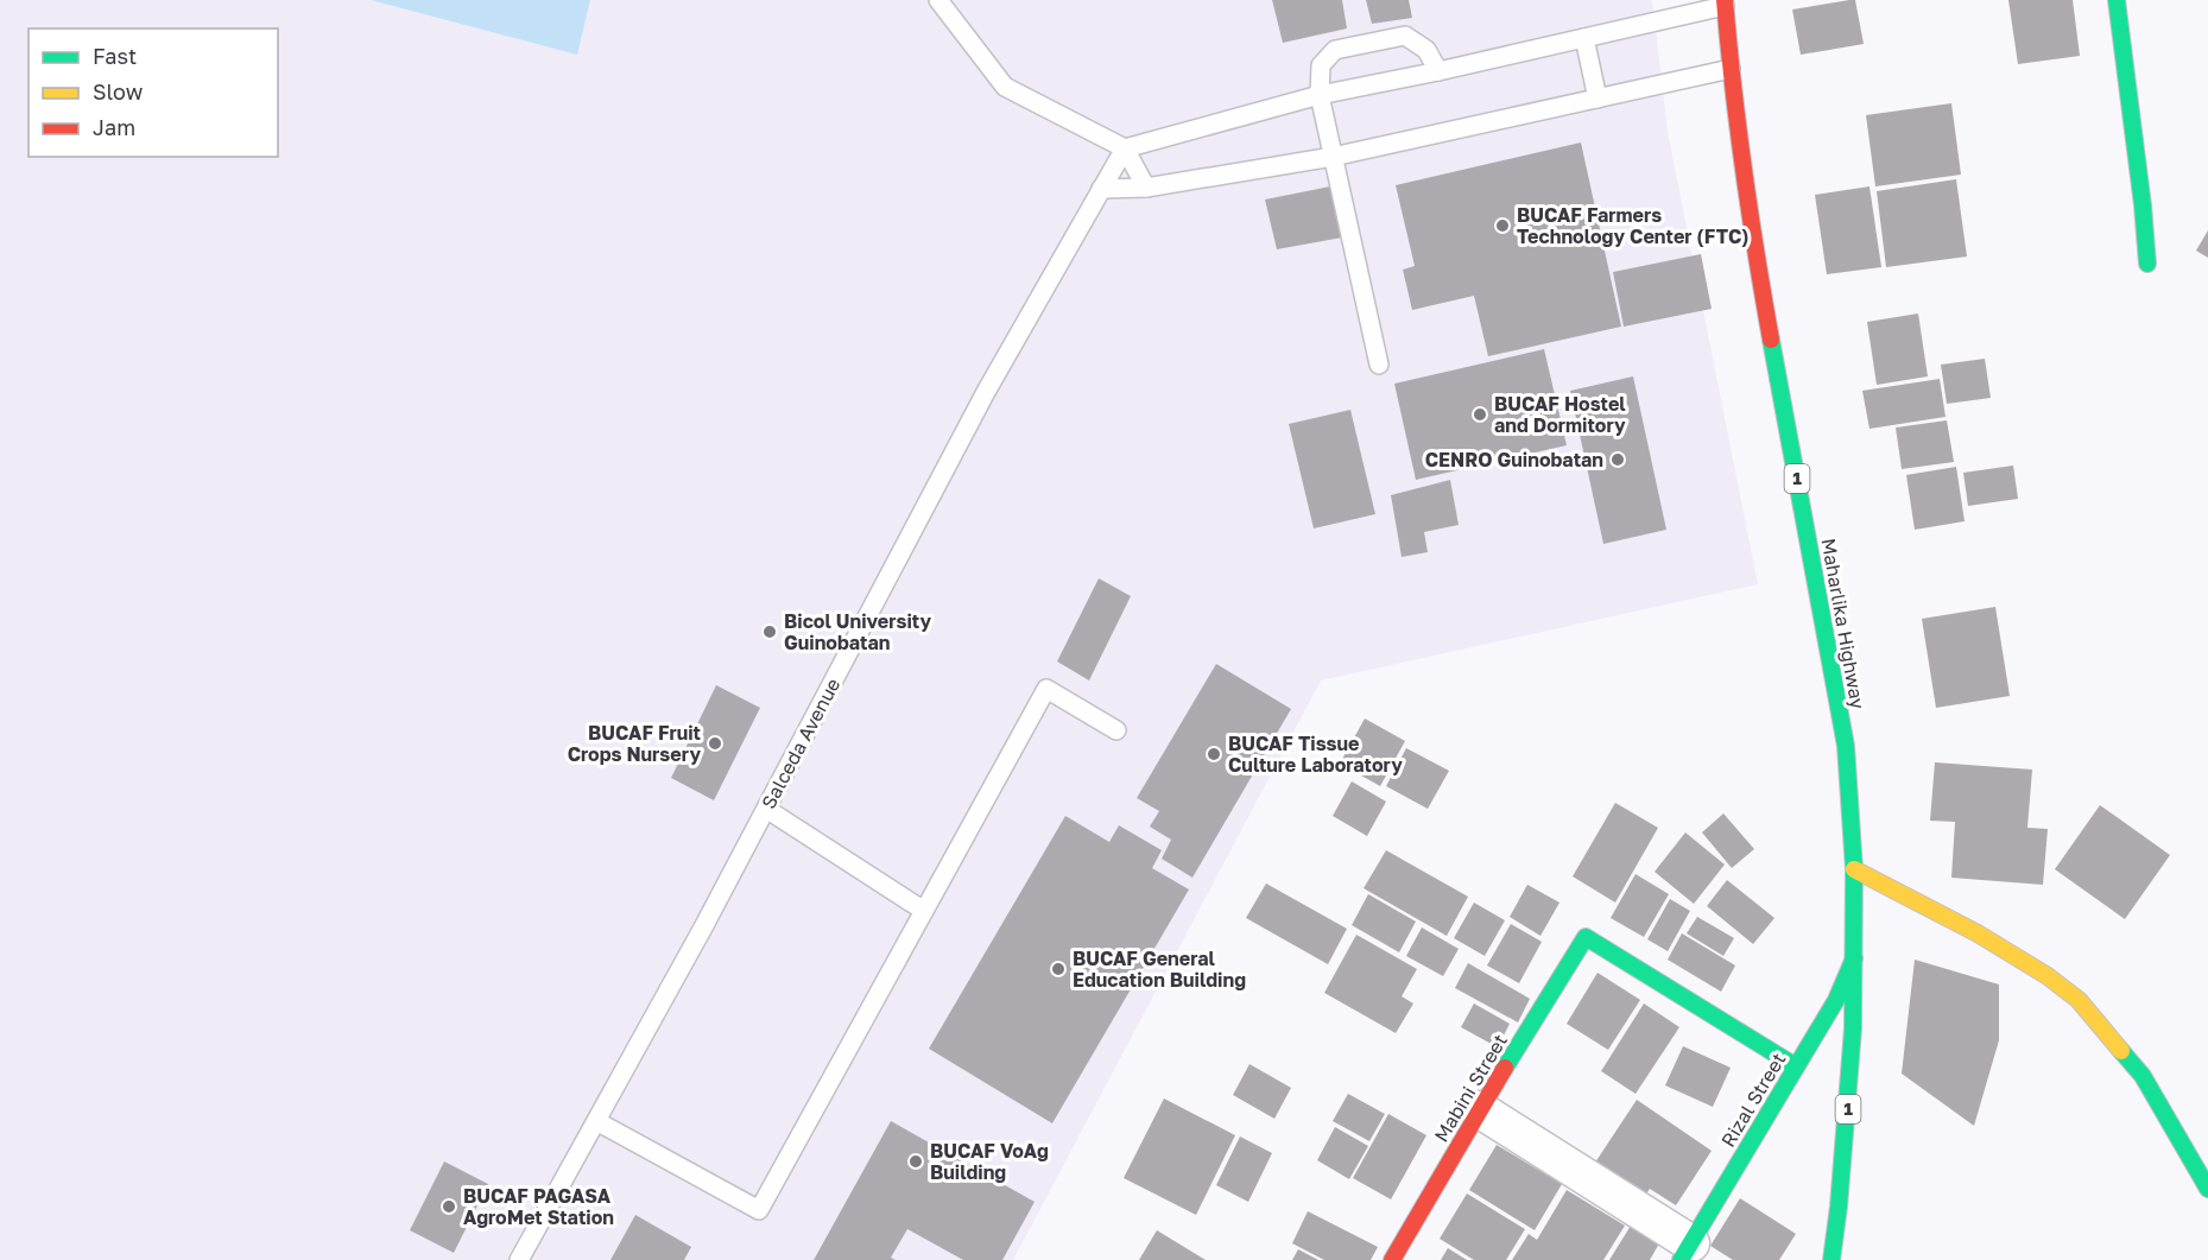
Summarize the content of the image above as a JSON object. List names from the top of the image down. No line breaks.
{"streets":{"main road":["1","Maharlika Highway","Mabini Street","Rizal Street"],"lane":["Salceda Avenue"]},"crossings":[["Maharlika Highway","Rizal Street"],["Mabini Street","Rizal Street"]],"places":["BUCAF Farmers Technology Center (FTC)","BUCAF Hostel and Dormitory","CENRO Guinobatan","Bicol University Guinobatan","BUCAF Fruit Crops Nursery","BUCAF Tissue Culture Laboratory","BUCAF General Education Building","BUCAF VoAg Building","BUCAF PAGASA AgroMet Station"],"legend":["Fast","Slow","Jam"]}
